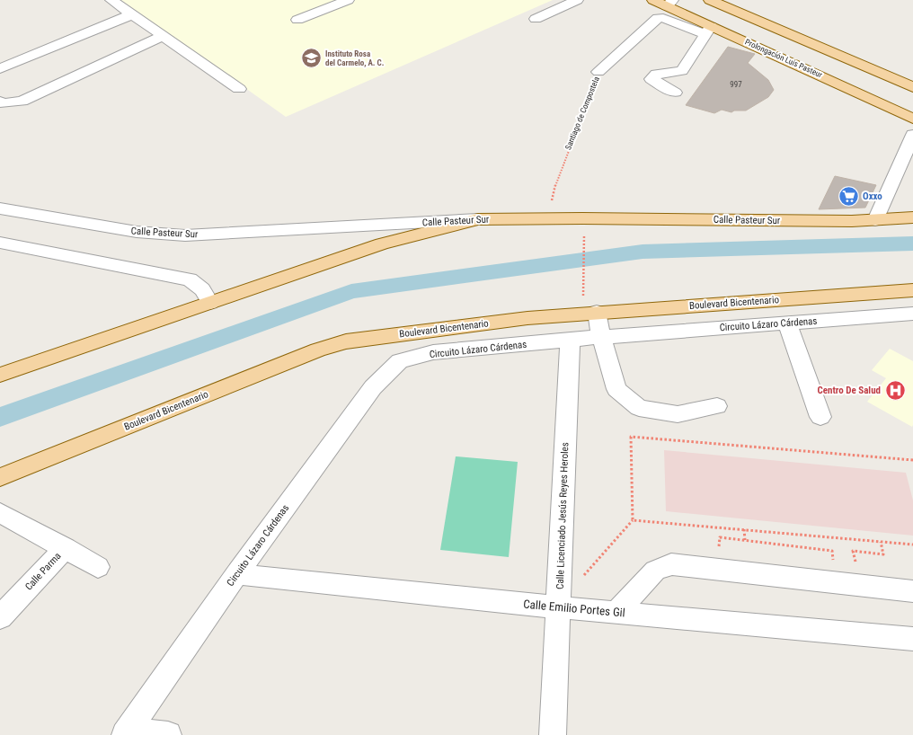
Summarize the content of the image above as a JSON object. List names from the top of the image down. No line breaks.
{"streets":{"main road":["Prolongación Luis Pasteur","Calle Pasteur Sur","Boulevard Bicentenario"],"street":["Santiago de Compostela","Circuito Lázaro Cárdenas","Calle Licenciado Jesús Reyes Heroles","Calle Parma","Calle Emilio Portes Gil"]},"crossings":[["Prolongación Luis Pasteur","Santiago de Compostela"],["Santiago de Compostela","Calle Pasteur Sur"],["Circuito Lázaro Cárdenas","Calle Licenciado Jesús Reyes Heroles"],["Circuito Lázaro Cárdenas","Calle Emilio Portes Gil"],["Calle Licenciado Jesús Reyes Heroles","Calle Emilio Portes Gil"]],"places":{"school or university":["Instituto Rosa del Carmelo, A. C."],"supermarket":["Oxxo"],"hospital":["Centro De Salud"]},"house_numbers":["997"]}
